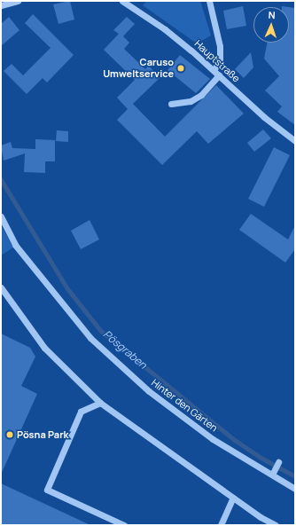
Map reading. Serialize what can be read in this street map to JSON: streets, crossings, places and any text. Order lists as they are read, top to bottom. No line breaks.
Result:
{"streets":{"street":["Hauptstraße","Hinter den Gärten"]},"water":["Pösgraben"],"places":["Caruso Umweltservice","Pösna Park"],"north":"top"}
